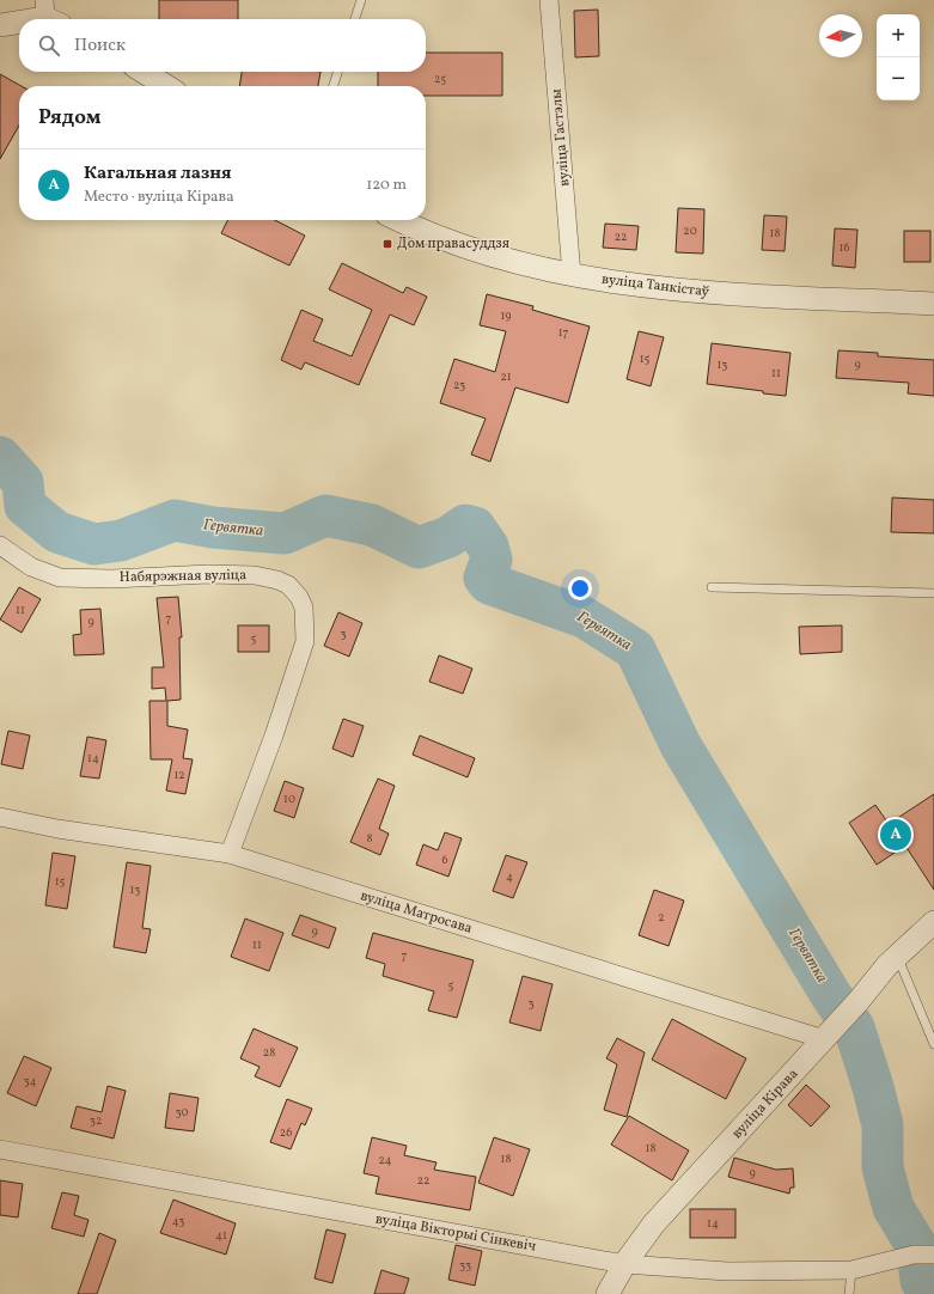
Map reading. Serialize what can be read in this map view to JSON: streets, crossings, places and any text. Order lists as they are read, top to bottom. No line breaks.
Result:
{"streets":{"street":["вуліца Гастэлы","вуліца Танкістаў","Набярэжная вуліца","вуліца Матросава","вуліца Кірава","вуліца Вікторыі Сінкевіч"]},"crossings":[["вуліца Гастэлы","вуліца Танкістаў"],["Набярэжная вуліца","вуліца Матросава"],["вуліца Матросава","вуліца Кірава"],["вуліца Кірава","вуліца Вікторыі Сінкевіч"]],"water":["Гервятка"],"places":{"transit":["Дом правасуддзя"]},"house_numbers":["25","20","18","22","16","19","17","15","13","9","11","21","23","11","7","9","3","5","14","12","10","8","6","4","15","13","2","9","11","7","5","3","28","34","30","32","26","18","18","24","9","22","43","14","41","33"],"north":"left","page":{"map_buttons":["+","−"],"search":"Поиск","heading":"Рядом","list":[{"mark":"A","name":"Кагальная лазня","note":"Место · вуліца Кірава","value":"120 m"}],"pins":"A"}}
